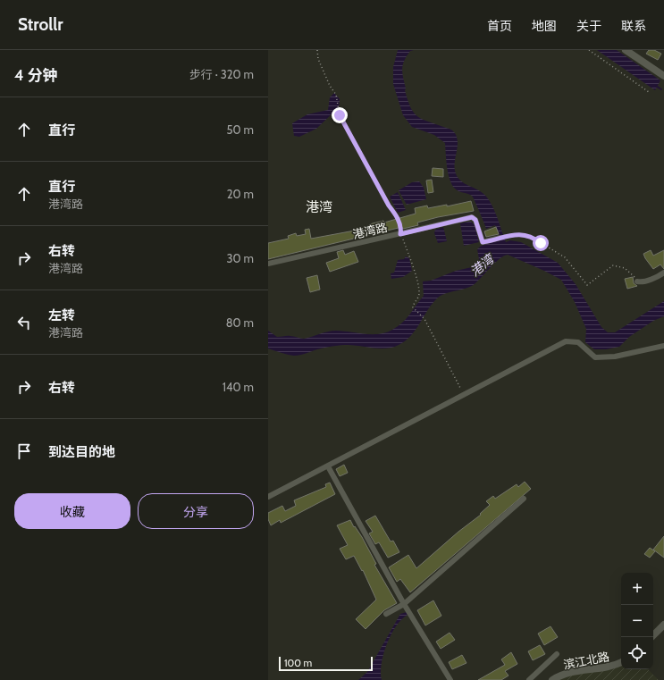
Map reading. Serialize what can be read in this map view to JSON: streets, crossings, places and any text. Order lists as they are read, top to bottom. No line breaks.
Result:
{"streets":{"street":["港湾路","滨江北路"]},"districts":["港湾"],"water":["港湾"],"scale_bar":"100 m","page":{"header":"Strollr","nav":["首页","地图","关于","联系"],"heading":["4 分钟","步行 · 320 m"],"list":[["直行","50 m"],["直行","港湾路","20 m"],["右转","港湾路","30 m"],["左转","港湾路","80 m"],["右转","140 m"],"到达目的地"],"buttons":["收藏","分享"],"map_buttons":["+","−"],"scale":"100 m"}}
